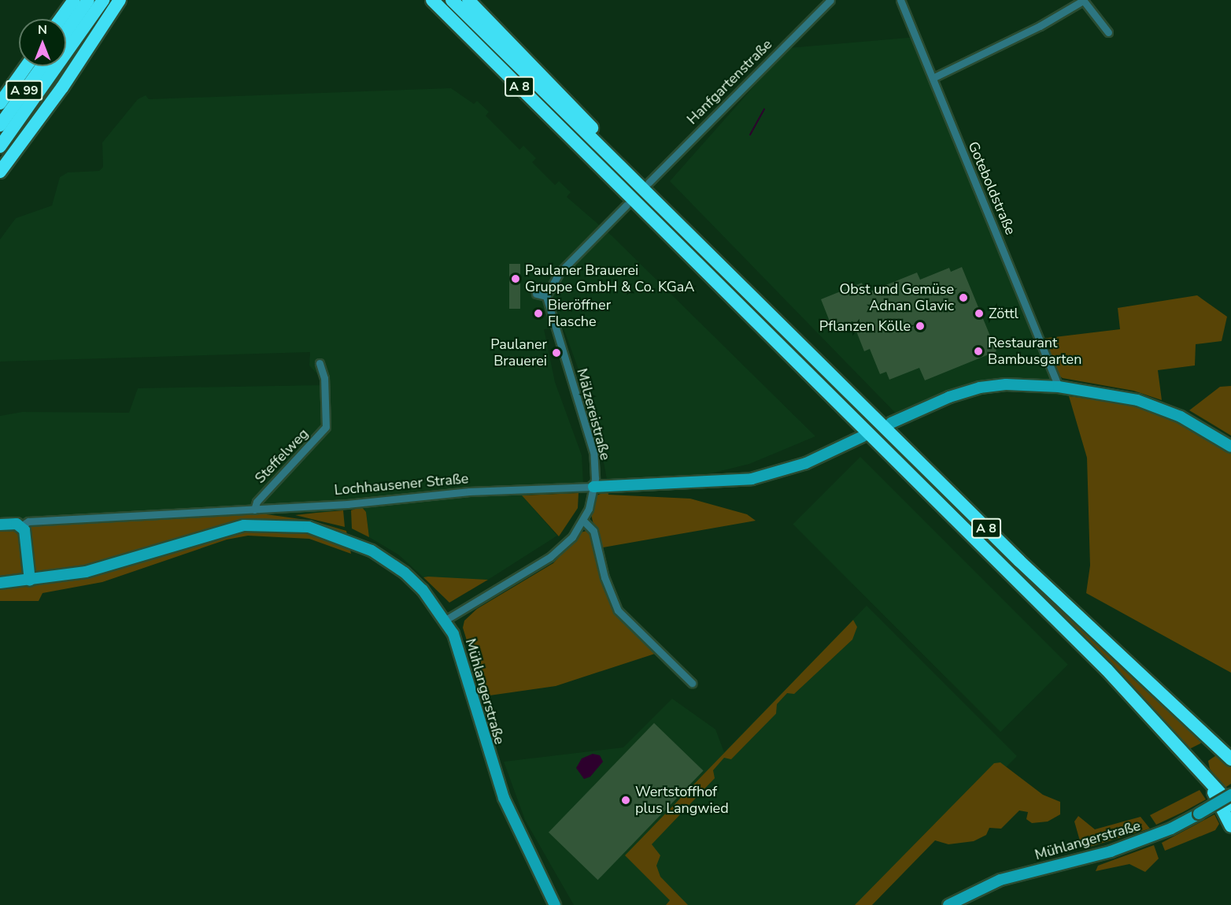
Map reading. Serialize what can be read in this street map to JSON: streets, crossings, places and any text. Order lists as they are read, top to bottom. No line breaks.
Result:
{"streets":{"highway":["A 8","A 99"],"main road":["Lochhausener Straße","Mühlangerstraße"],"street":["Hanfgartenstraße","Goteboldstraße","Mälzereistraße","Steffelweg"]},"crossings":[["Mälzereistraße","Lochhausener Straße"],["Mälzereistraße","Mühlangerstraße"],["Steffelweg","Lochhausener Straße"]],"places":["Paulaner Brauerei Gruppe GmbH & Co. KGaA","Obst und Gemüse Adnan Glavic","Bieröffner Flasche","Zöttl","Pflanzen Kölle","Restaurant Bambusgarten","Paulaner Brauerei","Wertstoffhof plus Langwied"],"north":"top"}
